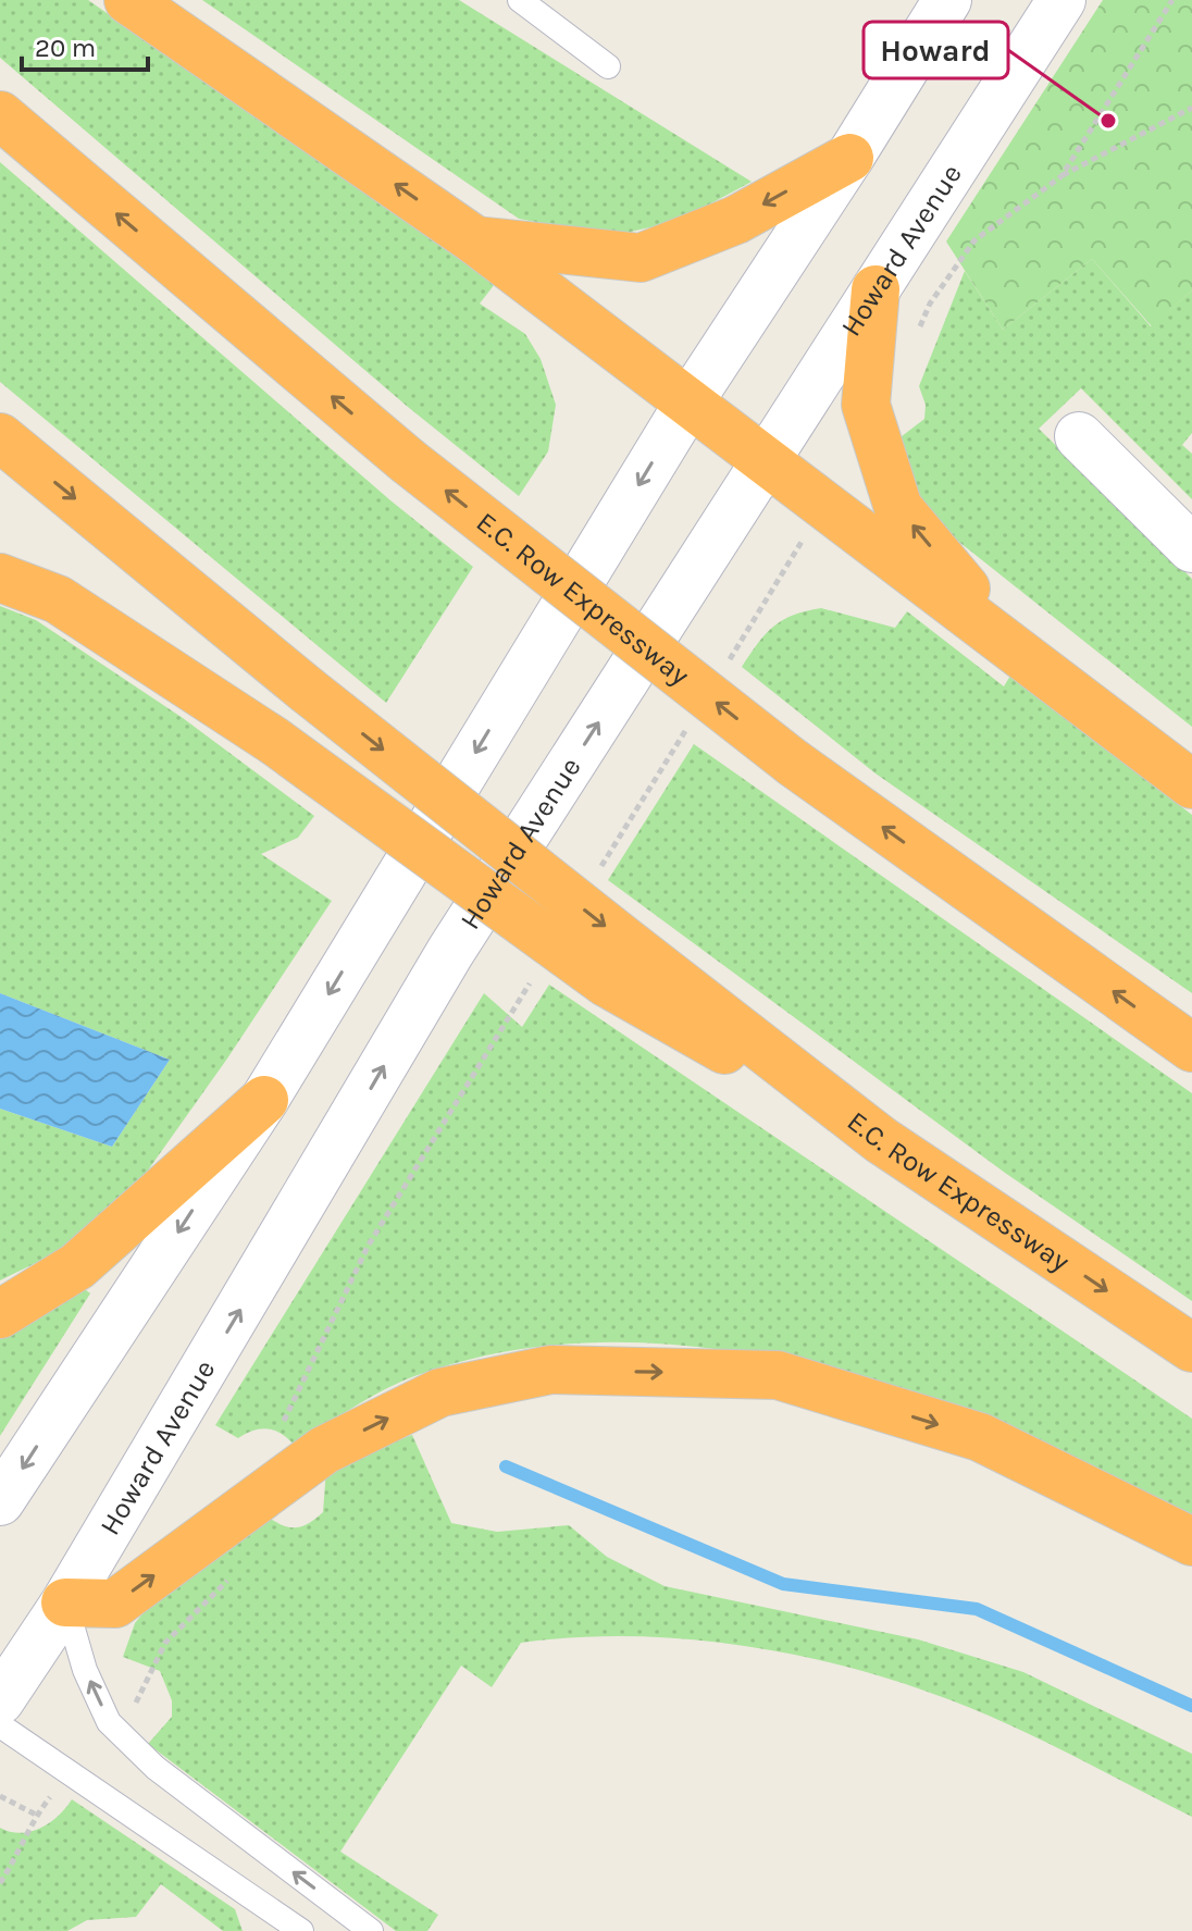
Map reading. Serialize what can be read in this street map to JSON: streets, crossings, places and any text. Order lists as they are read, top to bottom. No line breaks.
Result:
{"streets":{"highway":["E.C. Row Expressway"],"main road":["Howard Avenue"]},"places":["Howard"],"scale_bar":"20 m"}
